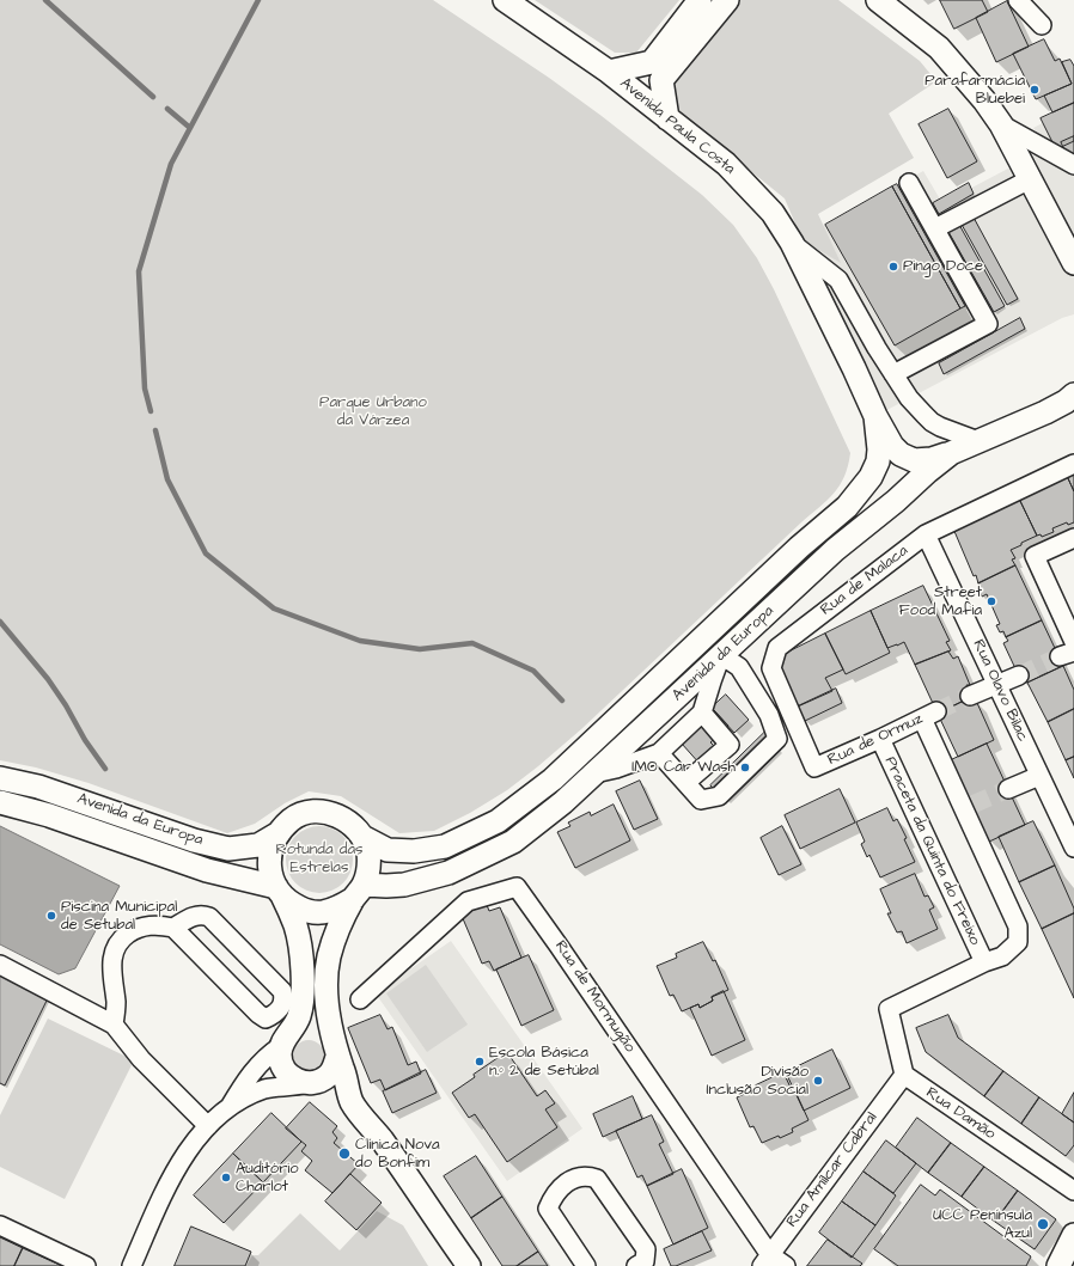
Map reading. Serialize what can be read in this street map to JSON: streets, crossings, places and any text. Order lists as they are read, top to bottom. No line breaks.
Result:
{"streets":{"main road":["Avenida Paula Costa","Avenida da Europa"],"street":["Rua de Malaca","Rua Olavo Bilac","Rua de Ormuz","Praceta da Quinta do Freixo","Rua de Mormugão","Rua Damão","Rua Amílcar Cabral"]},"crossings":[["Avenida Paula Costa","Avenida da Europa"],["Rua de Malaca","Rua Olavo Bilac"],["Rua de Malaca","Rua de Ormuz"],["Rua de Ormuz","Praceta da Quinta do Freixo"],["Praceta da Quinta do Freixo","Rua Damão"],["Praceta da Quinta do Freixo","Rua Amílcar Cabral"],["Rua de Mormugão","Rua Amílcar Cabral"],["Rua Damão","Rua Amílcar Cabral"]],"parks":["Parque Urbano da Várzea","Rotunda das Estrelas"],"places":["Parafarmácia Bluebei","Pingo Doce","Street Food Mafia","IMO Car Wash","Piscina Municipal de Setubal","Escola Básica n.º 2 de Setúbal","Divisão Inclusão Social","Clínica Nova do Bonfim","Auditório Charlot","UCC Península Azul"]}
